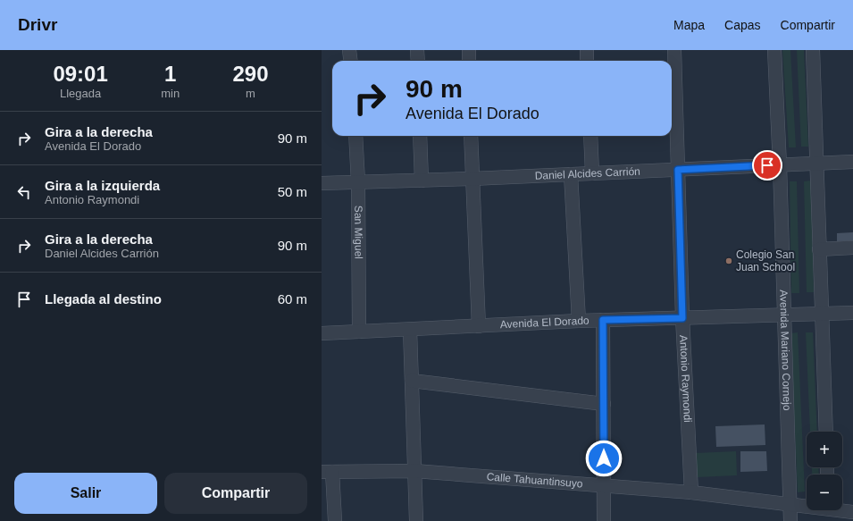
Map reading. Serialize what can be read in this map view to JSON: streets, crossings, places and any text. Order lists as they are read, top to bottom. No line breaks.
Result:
{"streets":{"street":["Daniel Alcides Carrión","San Miguel","Avenida El Dorado","Avenida Mariano Cornejo","Antonio Raymondi","Calle Tahuantinsuyo"]},"crossings":[["Daniel Alcides Carrión","San Miguel"],["Daniel Alcides Carrión","Avenida Mariano Cornejo"],["Daniel Alcides Carrión","Antonio Raymondi"],["San Miguel","Avenida El Dorado"],["Avenida El Dorado","Avenida Mariano Cornejo"],["Avenida El Dorado","Antonio Raymondi"],["Avenida Mariano Cornejo","Calle Tahuantinsuyo"],["Antonio Raymondi","Calle Tahuantinsuyo"]],"places":["Colegio San Juan School"],"page":{"header":"Drivr","nav":["Mapa","Capas","Compartir"],"eta":["09:01","Llegada","1","min","290","m"],"turn":["90 m","Avenida El Dorado"],"list":[{"name":"Gira a la derecha","note":"Avenida El Dorado","value":"90 m"},{"name":"Gira a la izquierda","note":"Antonio Raymondi","value":"50 m"},{"name":"Gira a la derecha","note":"Daniel Alcides Carrión","value":"90 m"},{"name":"Llegada al destino","value":"60 m"}],"map_buttons":["+","−"],"buttons":["Salir","Compartir"]}}
